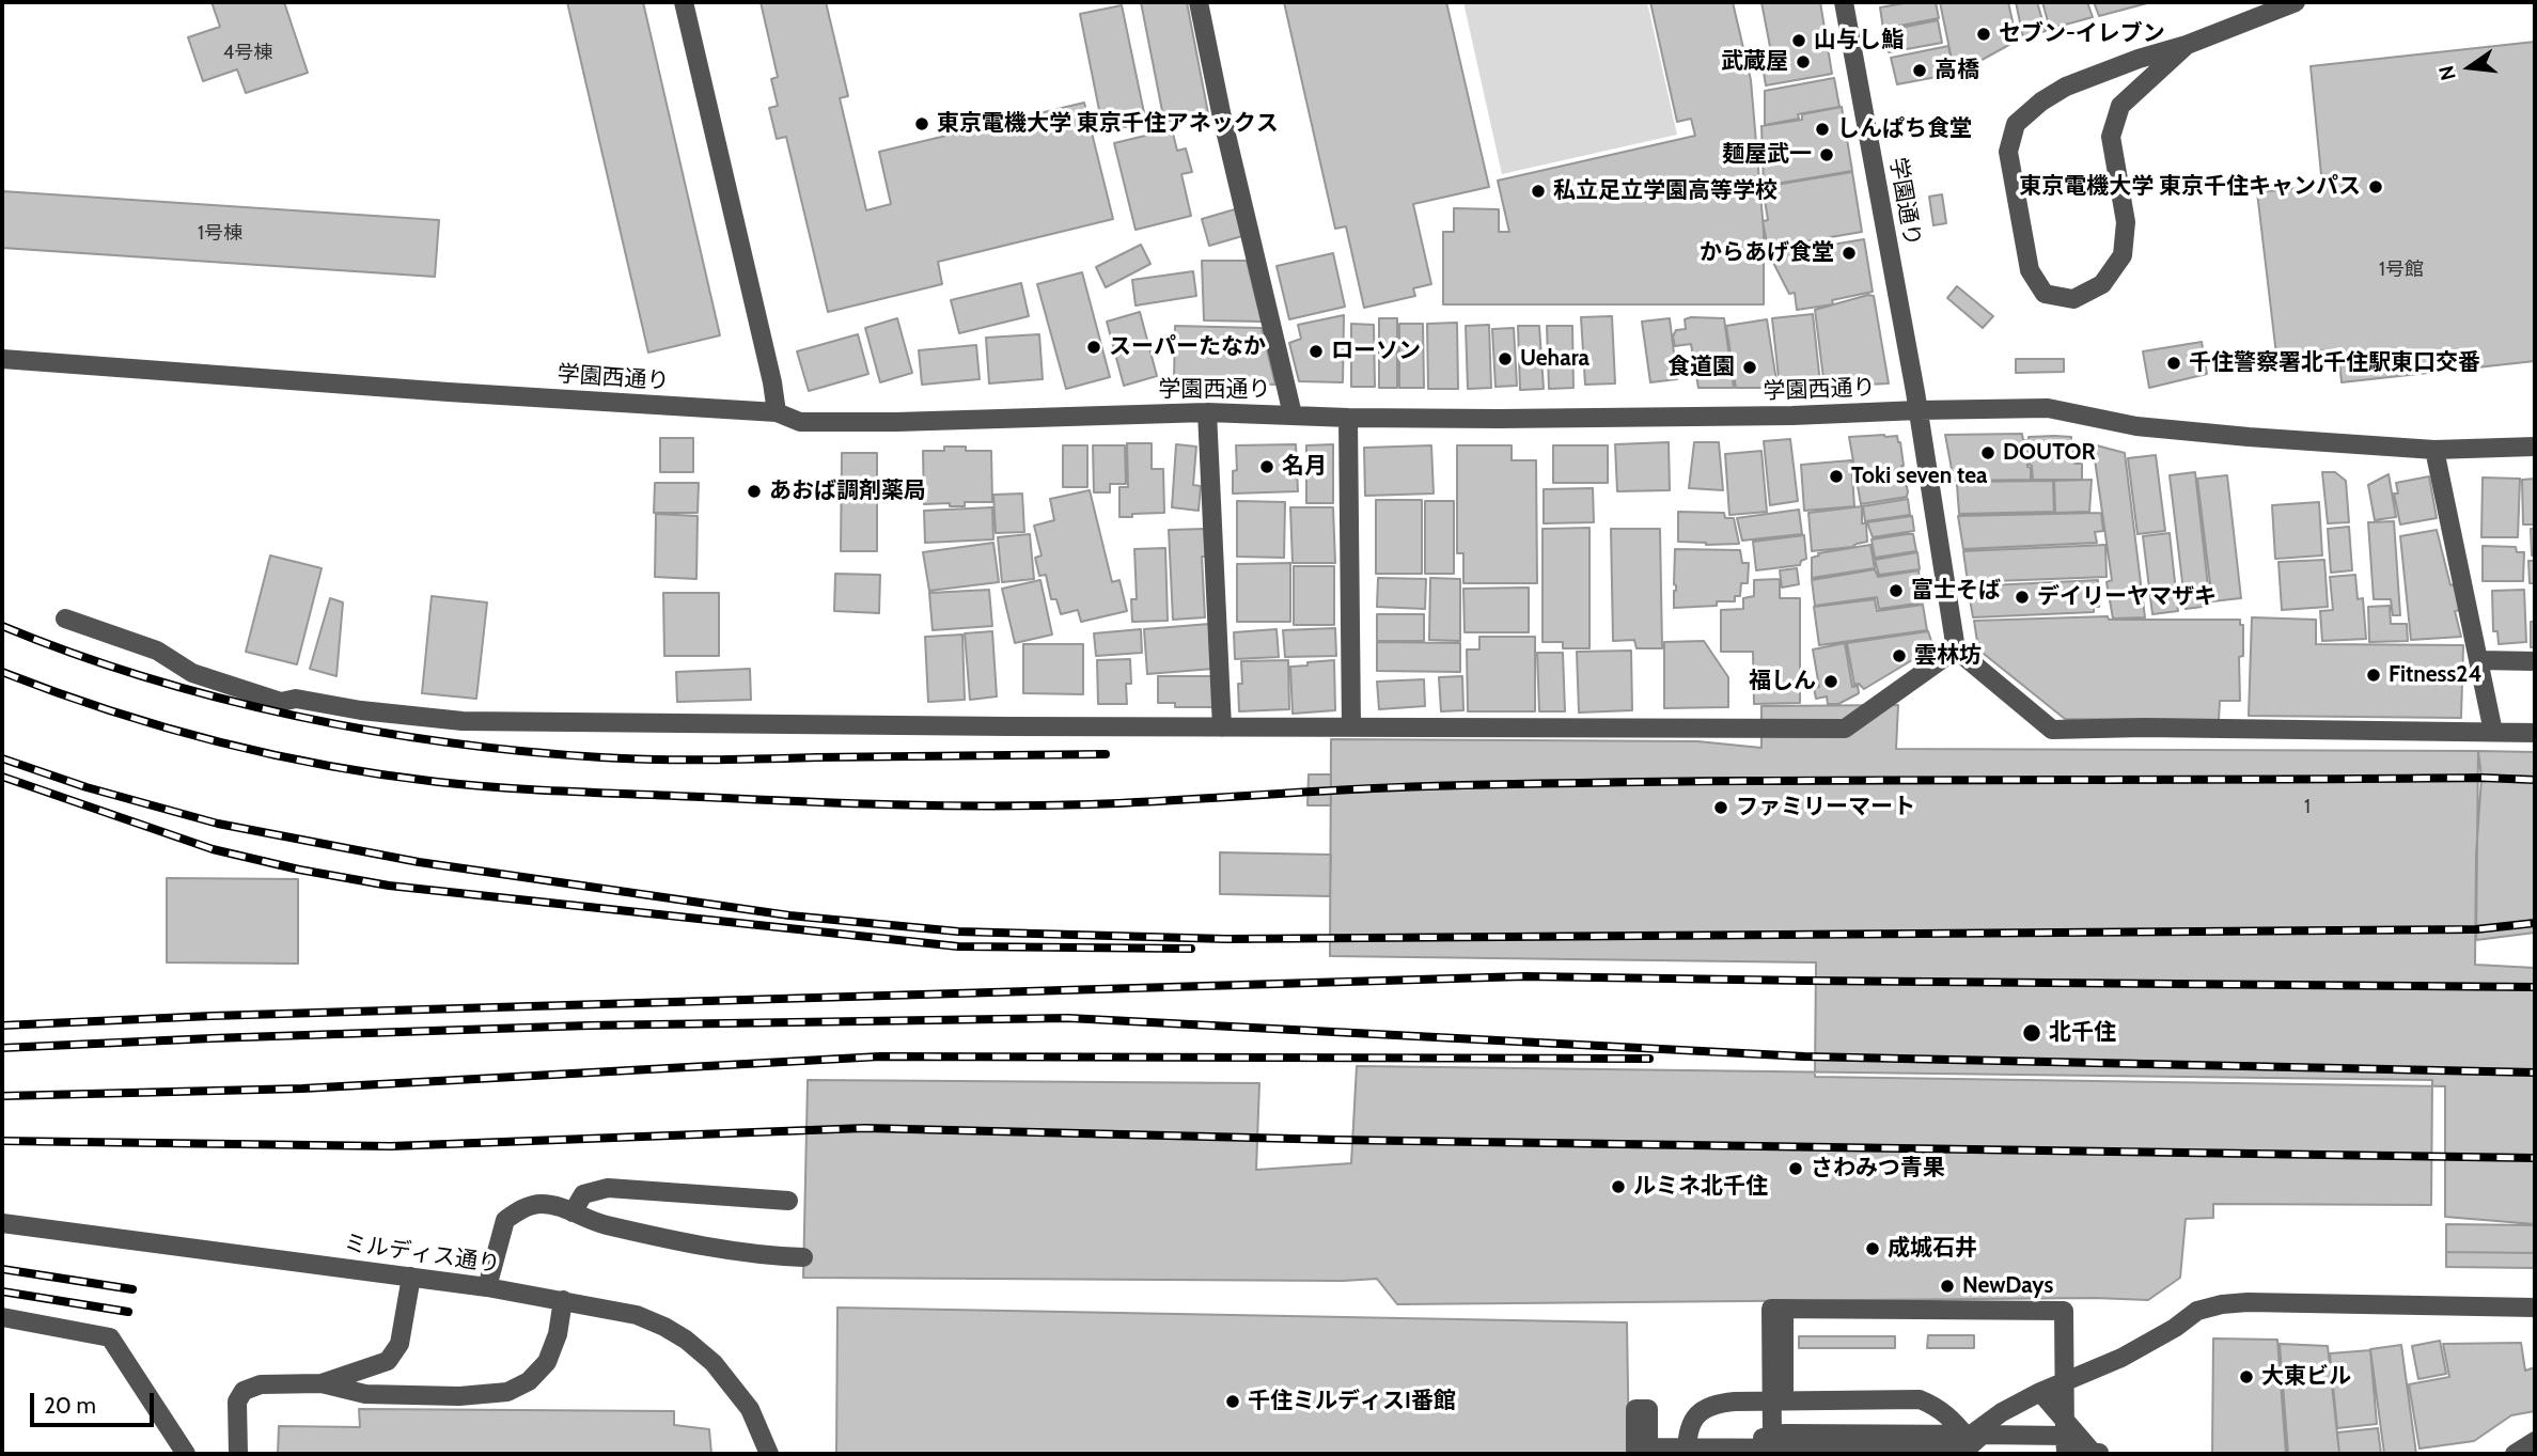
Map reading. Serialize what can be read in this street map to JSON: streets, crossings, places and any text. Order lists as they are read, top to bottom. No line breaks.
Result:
{"streets":{"street":["学園通り","学園西通り","ミルディス通り"]},"crossings":[["学園通り","学園西通り"]],"places":["セブン-イレブン","山与し鮨","武蔵屋","高橋","東京電機大学 東京千住アネックス","しんぱち食堂","麺屋武一","東京電機大学 東京千住キャンパス","私立足立学園高等学校","からあげ食堂","スーパーたなか","ローソン","Uehara","千住警察署北千住駅東口交番","食道園","DOUTOR","名月","Toki seven tea","あおば調剤薬局","富士そば","デイリーヤマザキ","雲林坊","Fitness24","福しん","ファミリーマート","北千住","さわみつ青果","ルミネ北千住","成城石井","NewDays","大東ビル","千住ミルディスI番館"],"house_numbers":["4号棟","1号棟","1号館","1"],"scale_bar":"20 m","north":"left"}
